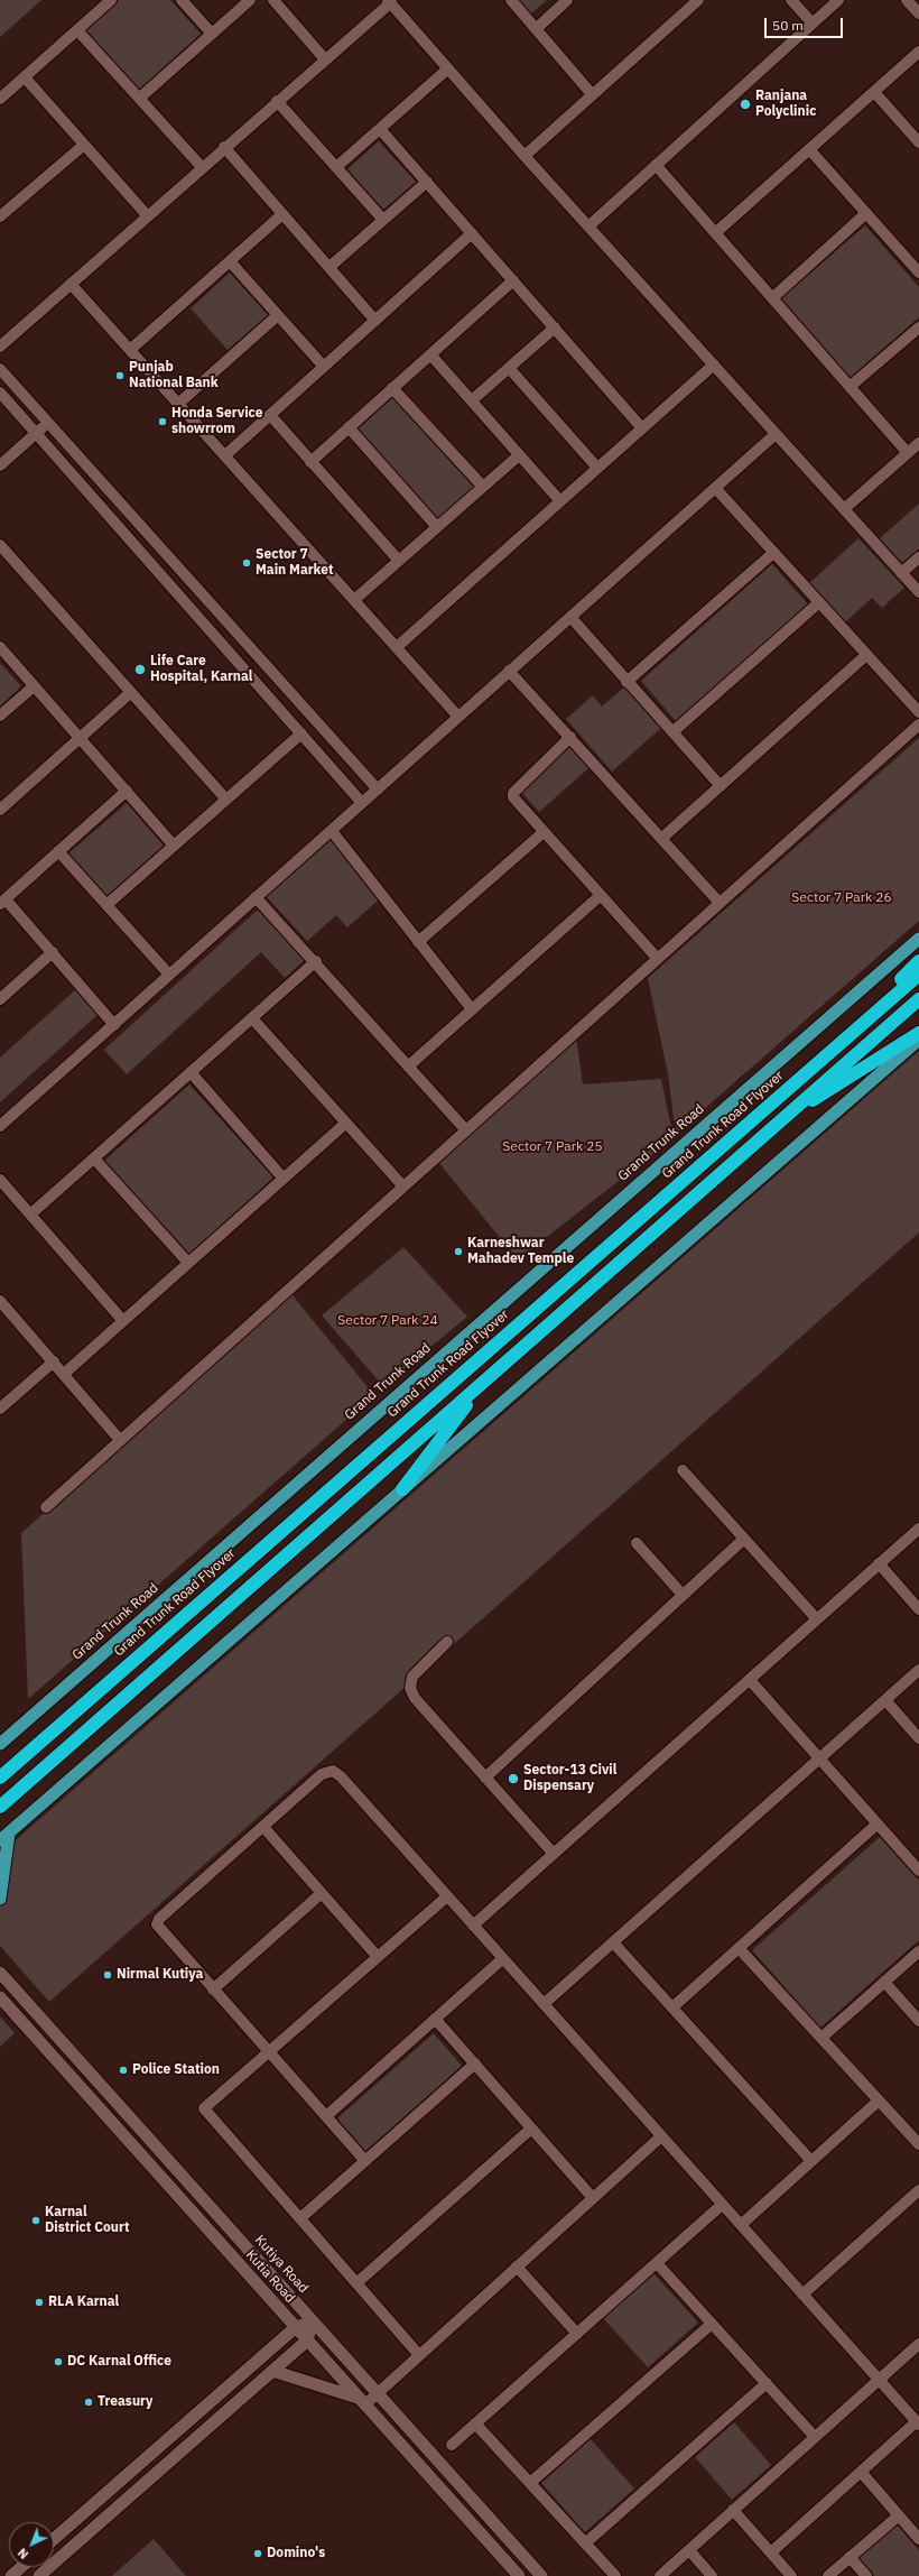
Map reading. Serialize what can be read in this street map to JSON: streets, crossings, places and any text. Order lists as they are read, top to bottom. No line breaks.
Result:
{"streets":{"highway":["Grand Trunk Road Flyover"],"main road":["Grand Trunk Road"],"street":["Kutiya Road","Kutia Road"]},"parks":["Sector 7 Park 26","Sector 7 Park 25","Sector 7 Park 24"],"places":["Ranjana Polyclinic","Punjab National Bank","Honda Service showrrom","Sector 7 Main Market","Life Care Hospital, Karnal","Karneshwar Mahadev Temple","Sector-13 Civil Dispensary","Nirmal Kutiya","Police Station","Karnal District Court","RLA Karnal","DC Karnal Office","Treasury","Domino's"],"scale_bar":"50 m","north":"bottom left"}
